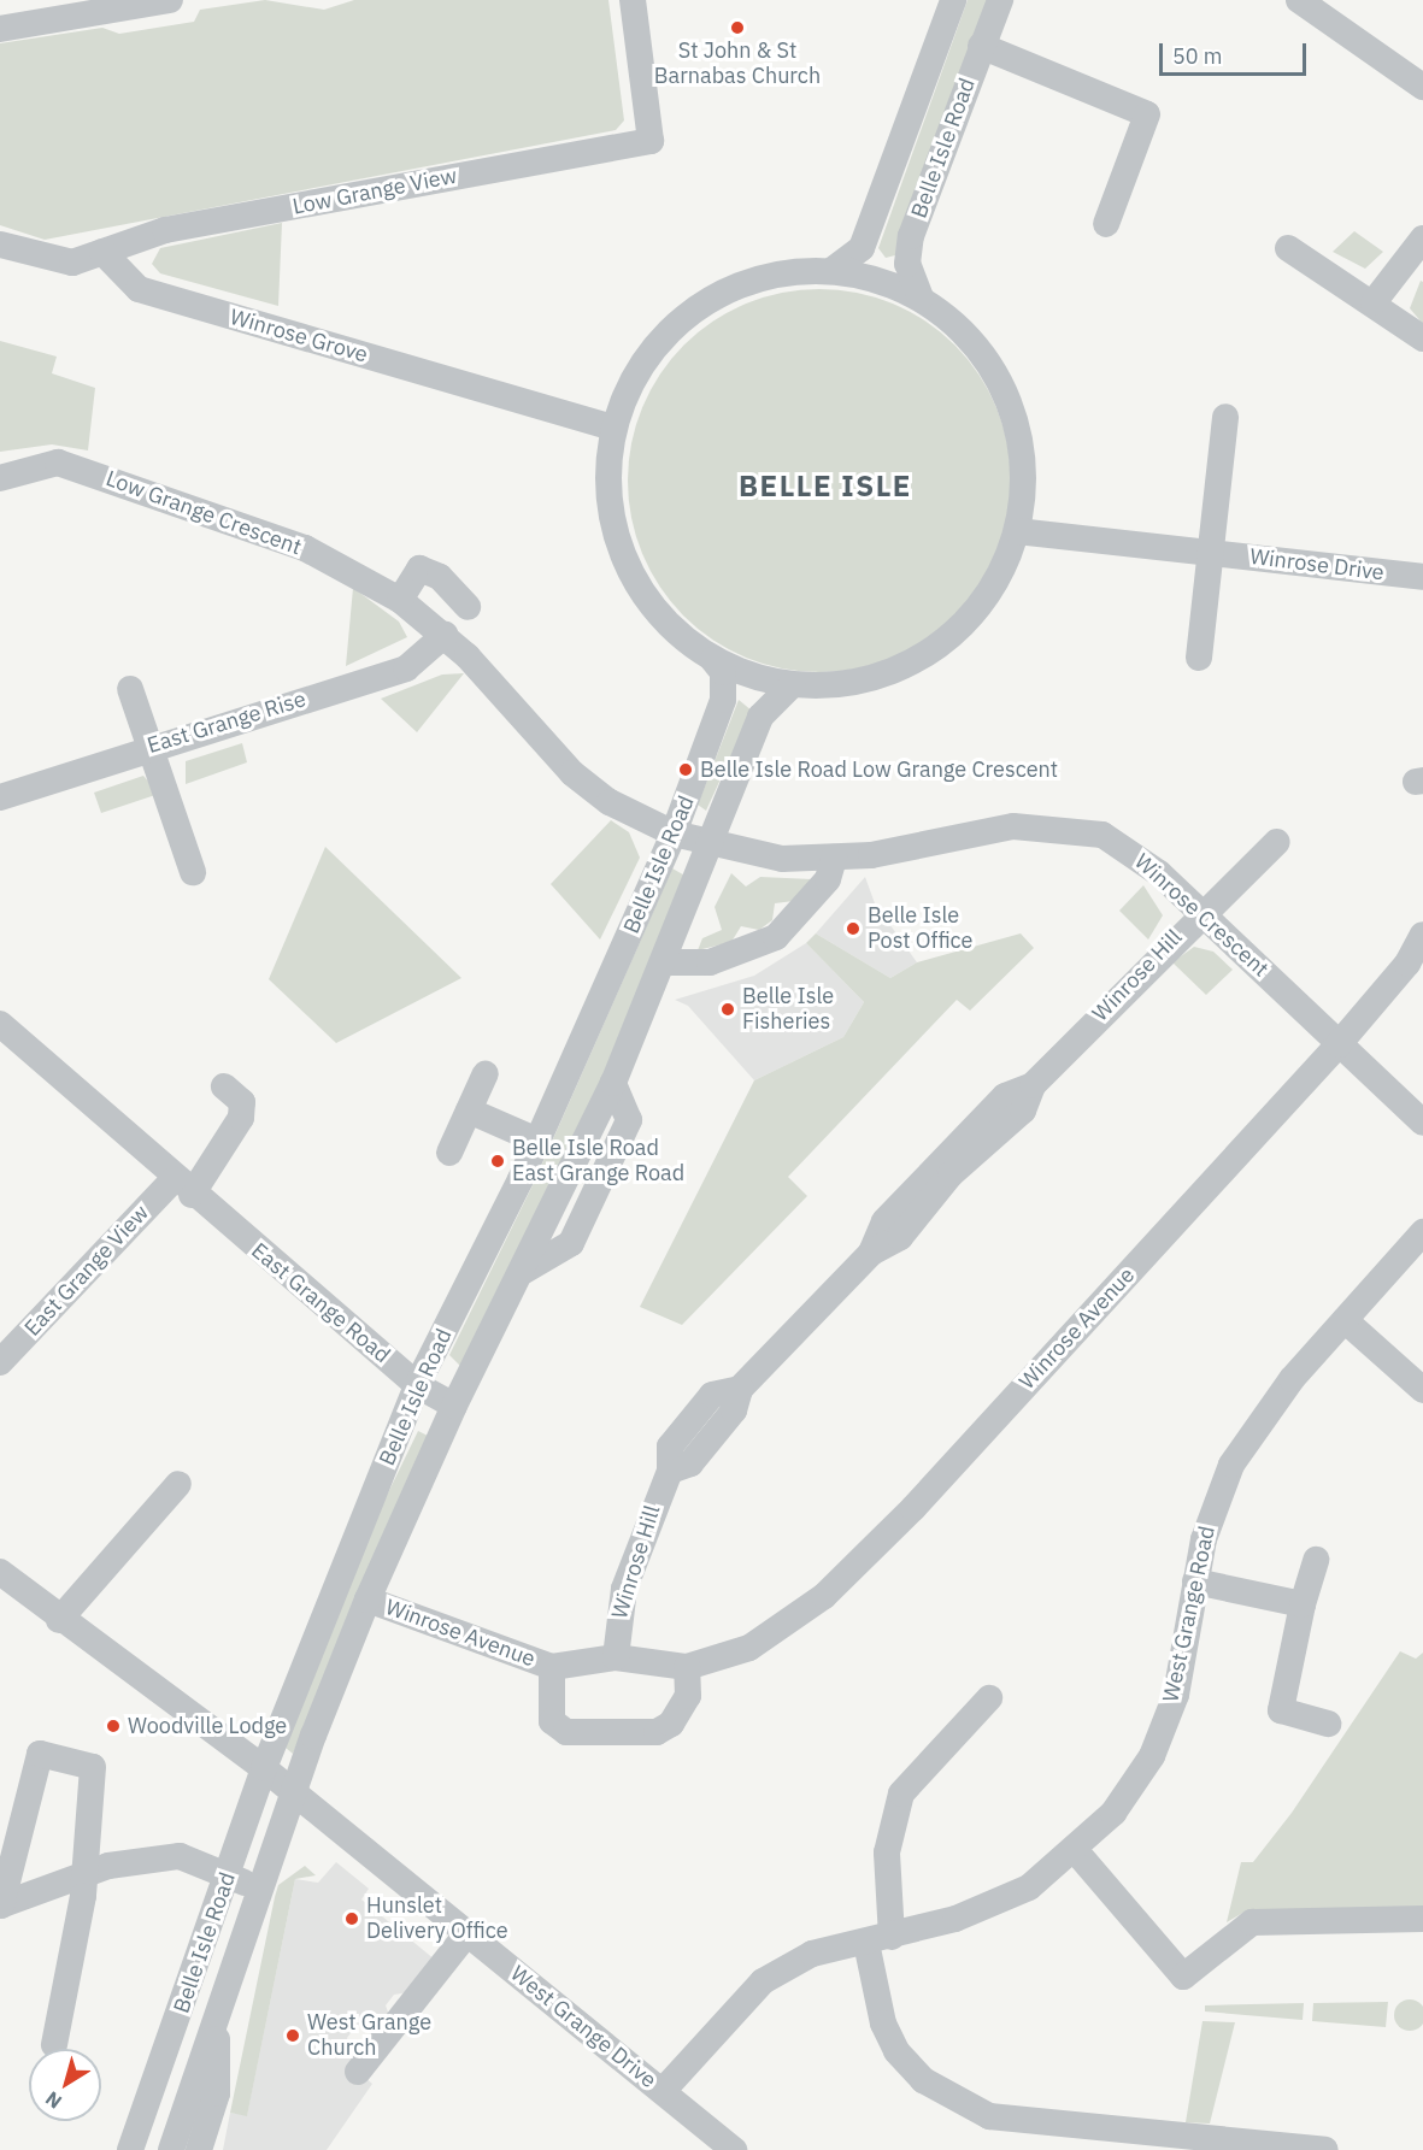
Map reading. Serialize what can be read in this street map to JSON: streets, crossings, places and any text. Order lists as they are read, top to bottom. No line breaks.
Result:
{"streets":{"street":["Belle Isle Road","Low Grange View","Winrose Grove","Low Grange Crescent","Winrose Drive","East Grange Rise","Winrose Crescent","Winrose Hill","East Grange View","East Grange Road","Winrose Avenue","West Grange Road","West Grange Drive"]},"crossings":[["Belle Isle Road","Low Grange Crescent"],["Belle Isle Road","Winrose Crescent"],["Belle Isle Road","East Grange Road"],["Belle Isle Road","Winrose Avenue"],["Belle Isle Road","West Grange Drive"],["Low Grange View","Winrose Grove"],["Low Grange Crescent","East Grange Rise"],["Low Grange Crescent","Winrose Crescent"],["Winrose Crescent","Winrose Hill"],["Winrose Crescent","Winrose Avenue"],["Winrose Hill","Winrose Avenue"],["East Grange View","East Grange Road"],["West Grange Road","West Grange Drive"]],"districts":["BELLE ISLE"],"places":["St John & St Barnabas Church","Belle Isle Road Low Grange Crescent","Belle Isle Post Office","Belle Isle Fisheries","Belle Isle Road East Grange Road","Woodville Lodge","Hunslet Delivery Office","West Grange Church"],"scale_bar":"50 m","north":"bottom left"}
